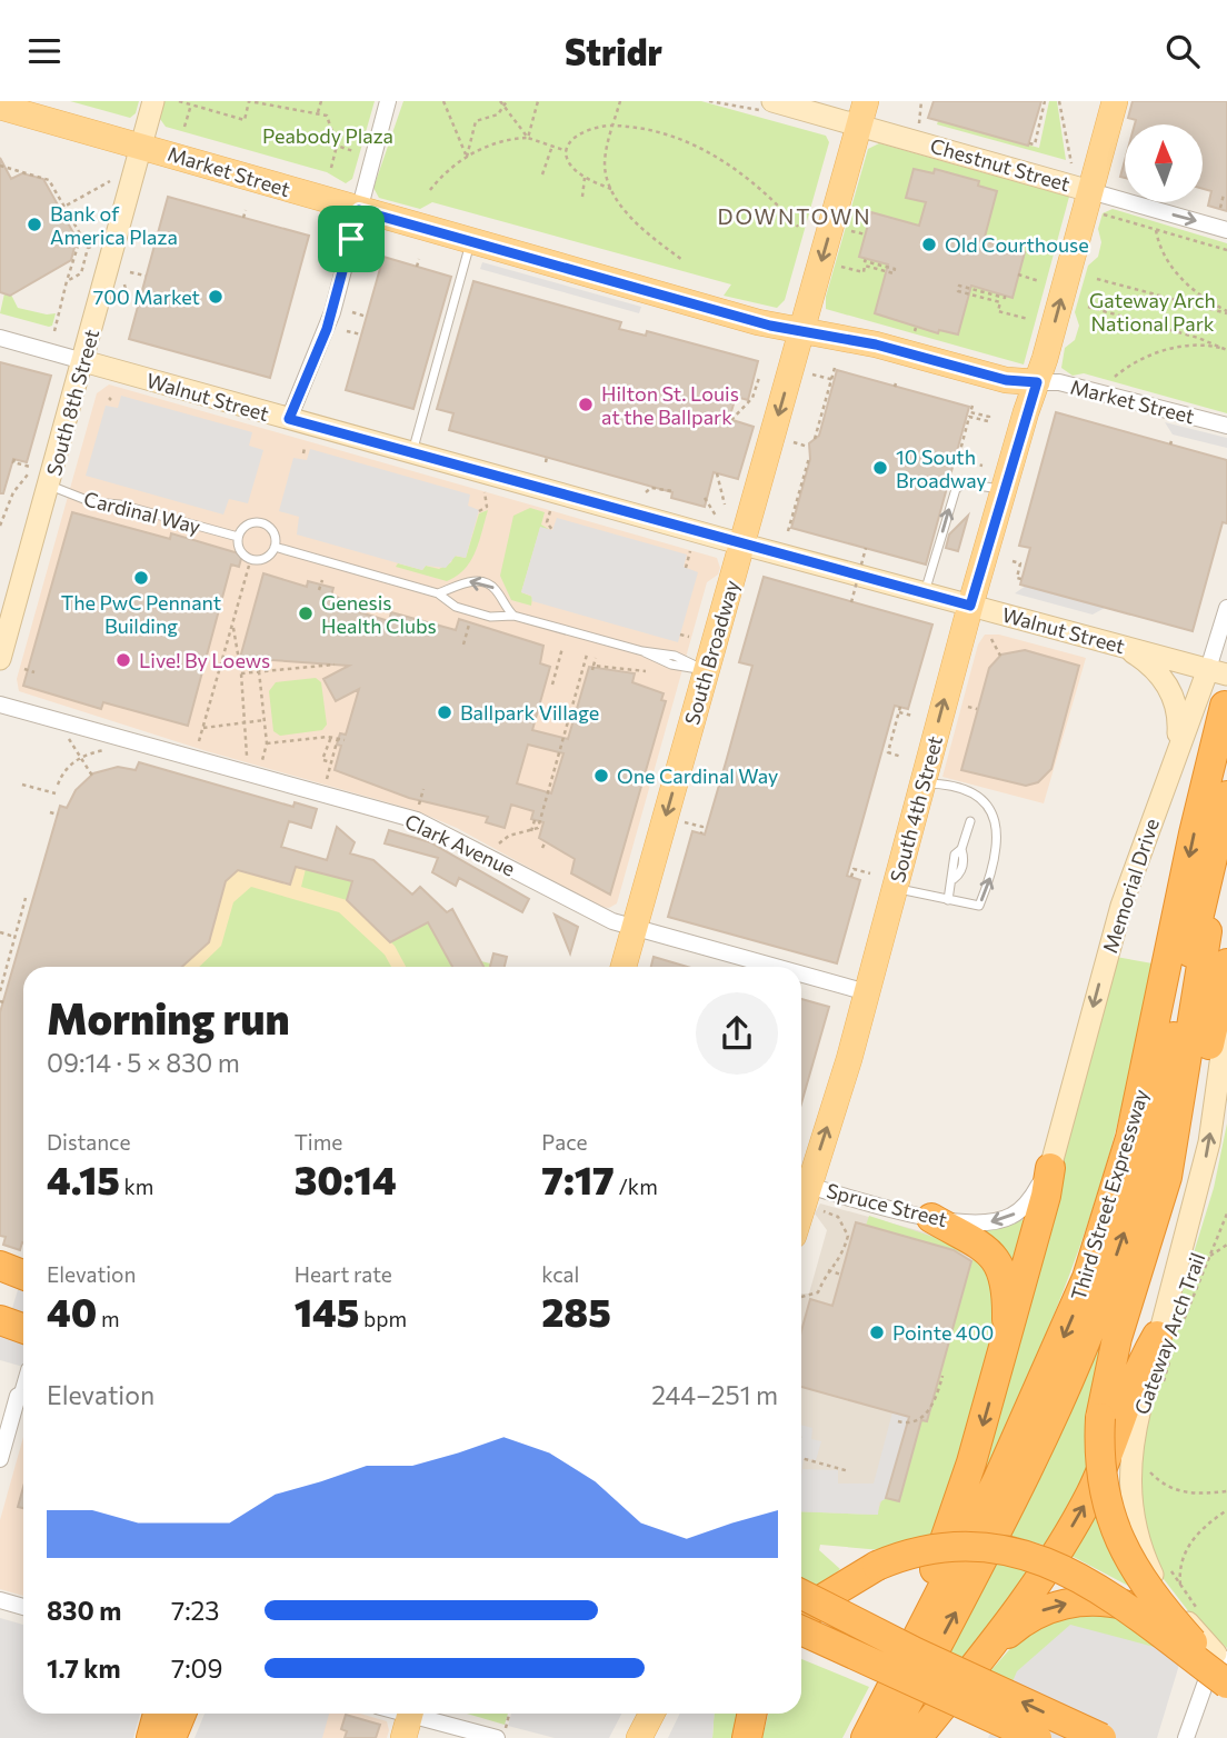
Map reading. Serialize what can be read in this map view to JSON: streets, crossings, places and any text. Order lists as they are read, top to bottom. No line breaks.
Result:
{"streets":{"highway":["Third Street Expressway"],"main road":["Market Street","South Broadway","South 4th Street"],"street":["Chestnut Street","Walnut Street","South 8th Street","Clark Avenue","Memorial Drive","Spruce Street"],"lane":["Cardinal Way"],"path":["Gateway Arch Trail"]},"crossings":[["Chestnut Street","South Broadway"],["Chestnut Street","South 4th Street"],["Market Street","South 8th Street"],["Market Street","South Broadway"],["Market Street","South 4th Street"],["Walnut Street","South 8th Street"],["Walnut Street","South Broadway"],["Walnut Street","South 4th Street"],["Walnut Street","Memorial Drive"],["South 8th Street","Cardinal Way"],["Cardinal Way","South Broadway"],["South Broadway","Clark Avenue"],["South 4th Street","Clark Avenue"],["South 4th Street","Spruce Street"],["Memorial Drive","Spruce Street"]],"one_way":["South Broadway","South 4th Street","Spruce Street"],"districts":["DOWNTOWN"],"parks":["Peabody Plaza","Gateway Arch National Park"],"places":["Bank of America Plaza","Old Courthouse","700 Market","Hilton St. Louis at the Ballpark","10 South Broadway","The PwC Pennant Building","Genesis Health Clubs","Live! By Loews","Ballpark Village","One Cardinal Way","Pointe 400"],"north":"top","page":{"header":"Stridr","heading":["Morning run","09:14 · 5 × 830 m"],"stats":[["Distance","4.15 km"],["Time","30:14"],["Pace","7:17 /km"],["Elevation","40 m"],["Heart rate","145 bpm"],["kcal","285"]],"chart":["Elevation","244–251 m"],"list":[{"name":"830 m","note":"7:23"},{"name":"1.7 km","note":"7:09"}]}}
